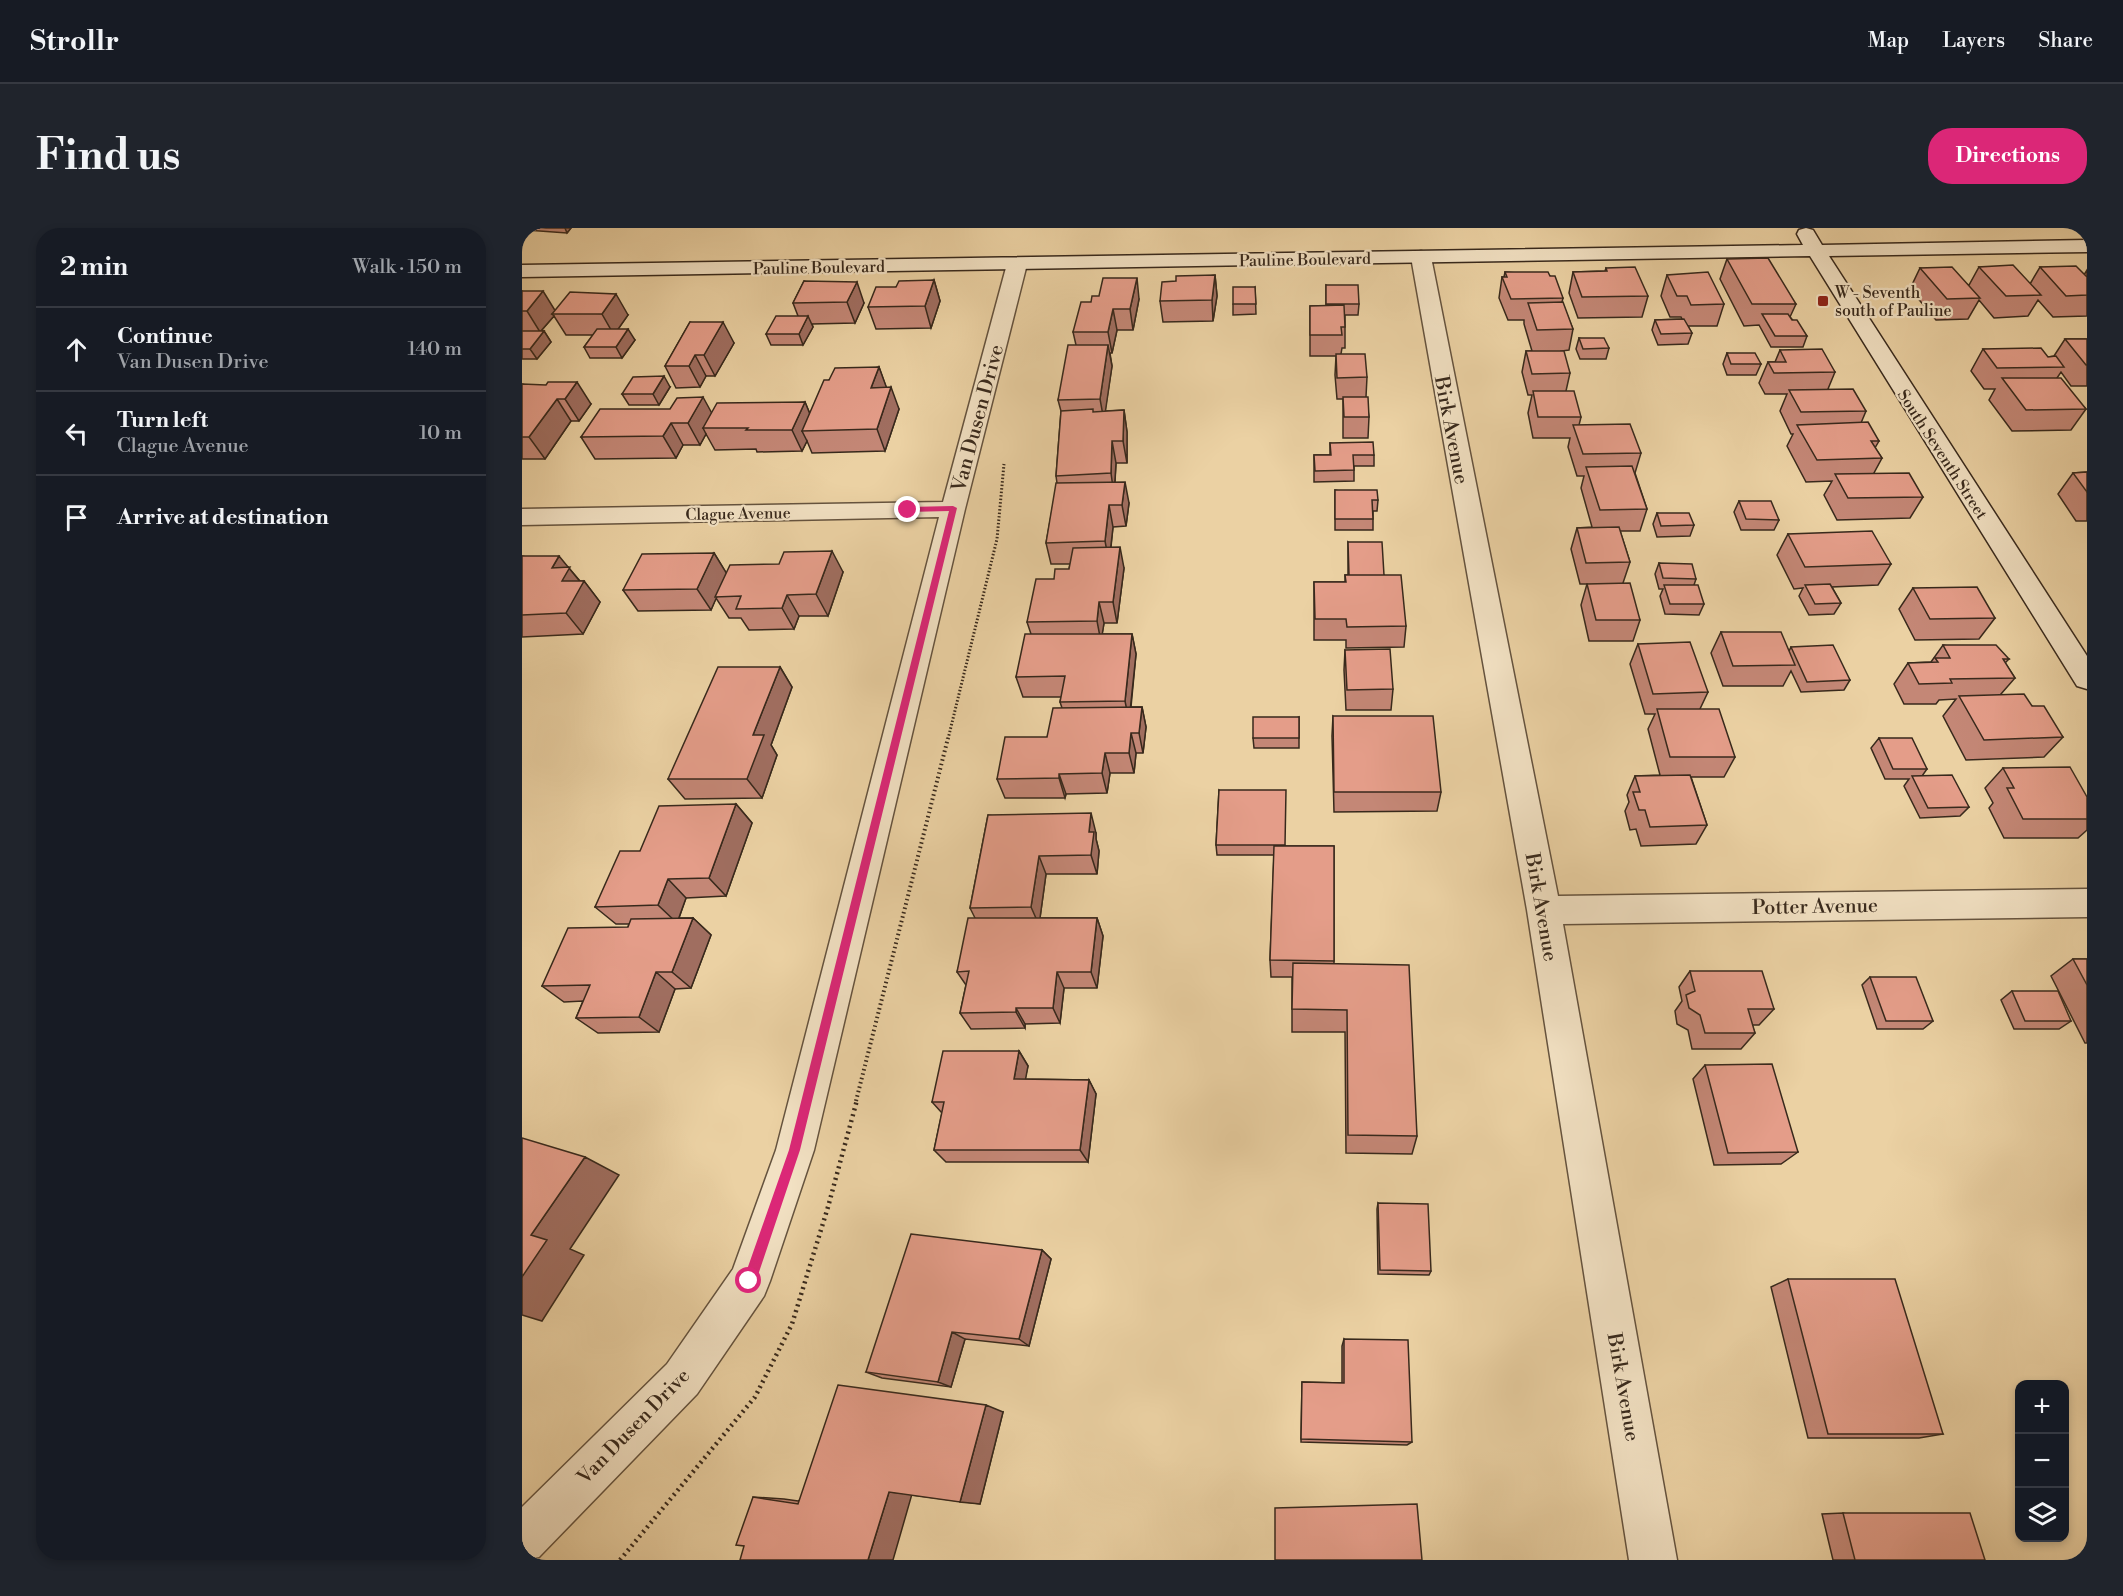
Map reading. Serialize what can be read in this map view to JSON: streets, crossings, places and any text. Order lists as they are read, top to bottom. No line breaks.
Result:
{"streets":{"street":["Pauline Boulevard","Van Dusen Drive","Birk Avenue","South Seventh Street","Clague Avenue","Potter Avenue"]},"crossings":[["Pauline Boulevard","Van Dusen Drive"],["Pauline Boulevard","Birk Avenue"],["Pauline Boulevard","South Seventh Street"],["Van Dusen Drive","Clague Avenue"],["Birk Avenue","Potter Avenue"]],"places":{"transit":["W - Seventh south of Pauline"]},"page":{"header":"Strollr","nav":["Map","Layers","Share"],"buttons":"Directions","title":"Find us","heading":["2 min","Walk · 150 m"],"list":[["Continue","Van Dusen Drive","140 m"],["Turn left","Clague Avenue","10 m"],"Arrive at destination"],"map_buttons":["+","−"]}}
